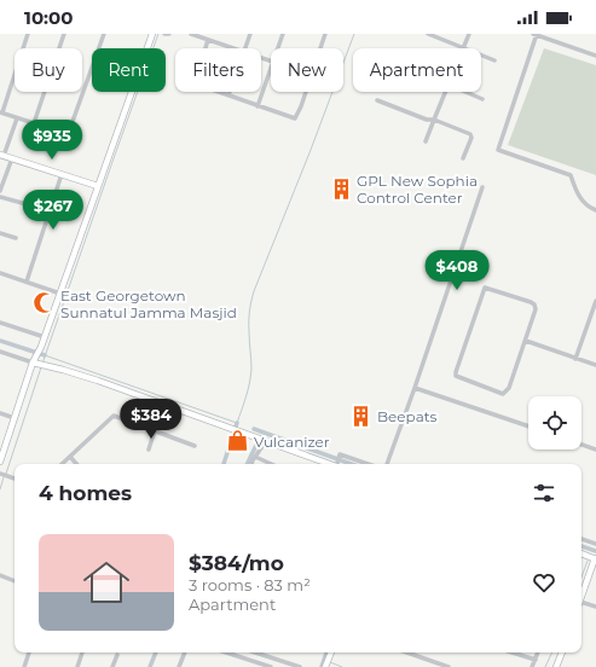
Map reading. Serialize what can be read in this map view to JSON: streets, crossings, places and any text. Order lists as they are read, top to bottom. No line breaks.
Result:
{"places":{"building":["GPL New Sophia Control Center","Beepats"],"mosque":["East Georgetown Sunnatul Jamma Masjid"],"shop":["Vulcanizer"]},"page":{"status":"10:00","chip":["Buy","Rent","Filters","New","Apartment"],"price":["$935","$267","$408","$384"],"heading":"4 homes","list":[{"name":"$384/mo","note":"3 rooms · 83 m² · Apartment"}]}}
